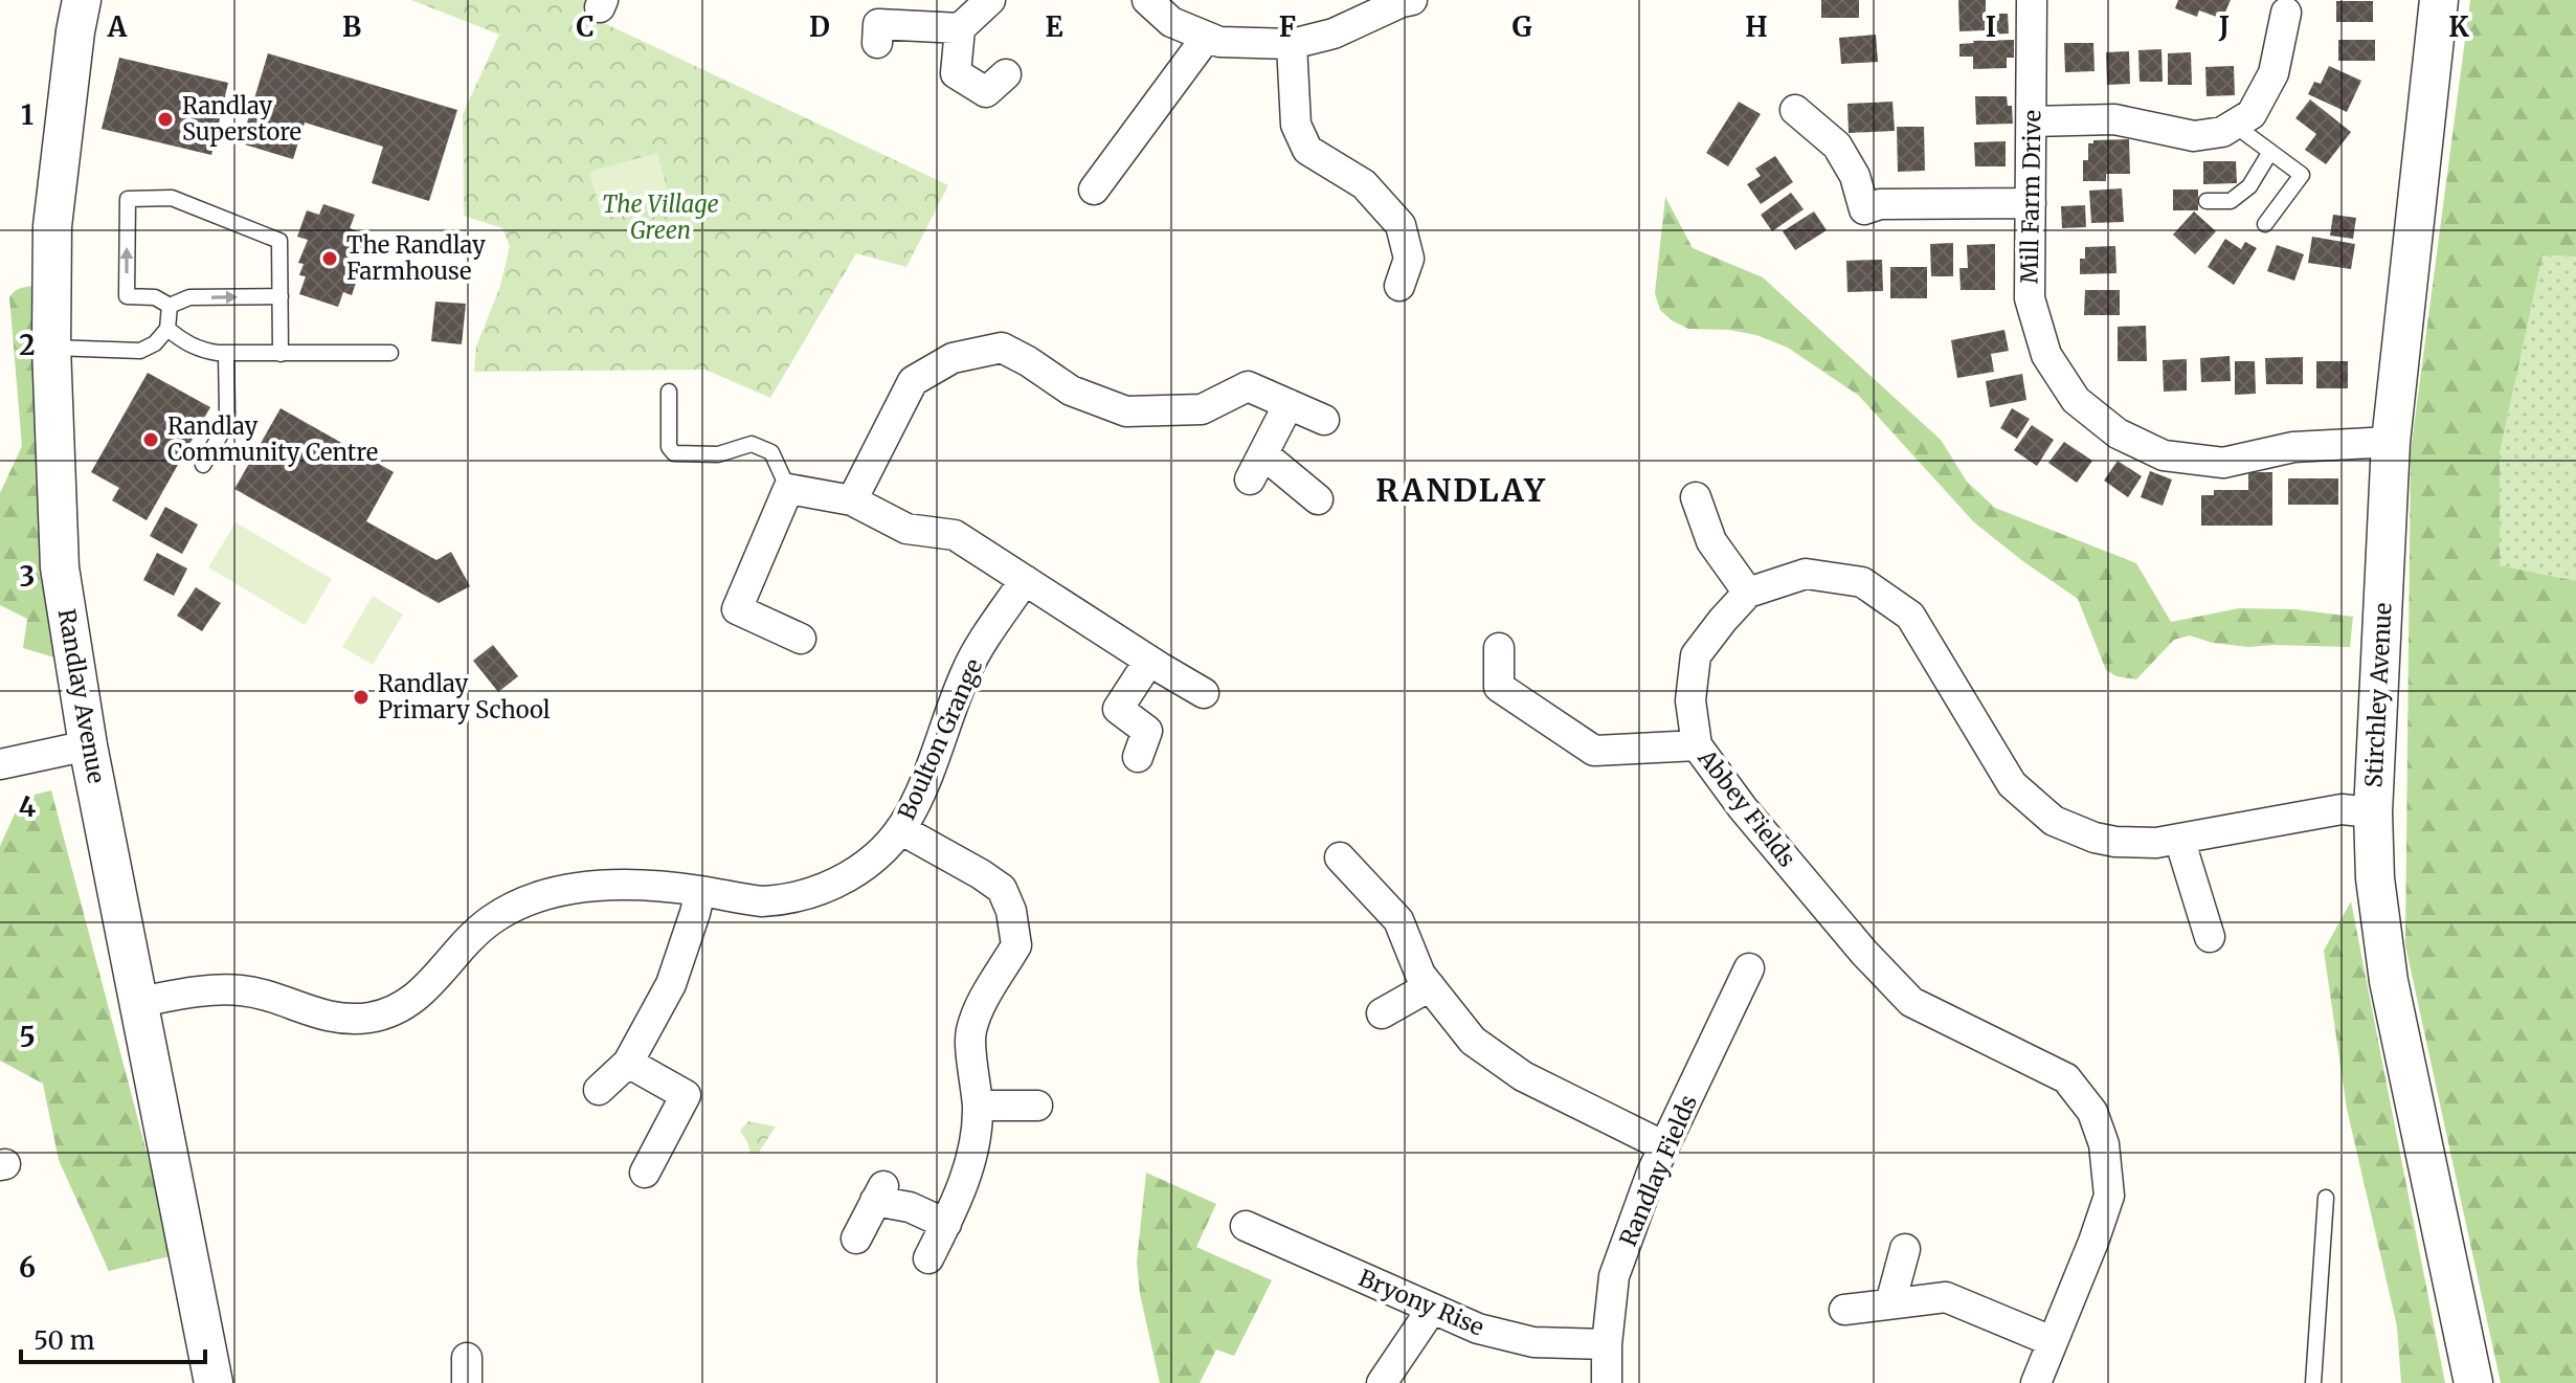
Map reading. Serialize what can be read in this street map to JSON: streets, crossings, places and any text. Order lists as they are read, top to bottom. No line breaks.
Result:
{"streets":{"street":["Mill Farm Drive","Stirchley Avenue","Randlay Avenue","Boulton Grange","Abbey Fields","Randlay Fields","Bryony Rise"]},"crossings":[["Mill Farm Drive","Stirchley Avenue"],["Stirchley Avenue","Abbey Fields"],["Randlay Avenue","Boulton Grange"],["Randlay Fields","Bryony Rise"]],"districts":["RANDLAY"],"parks":["The Village Green"],"places":["Randlay Superstore","The Randlay Farmhouse","Randlay Community Centre","Randlay Primary School"],"scale_bar":"50 m","grid":{"columns":["A","B","C","D","E","F","G","H","I","J","K"],"rows":["1","2","3","4","5","6"]}}
